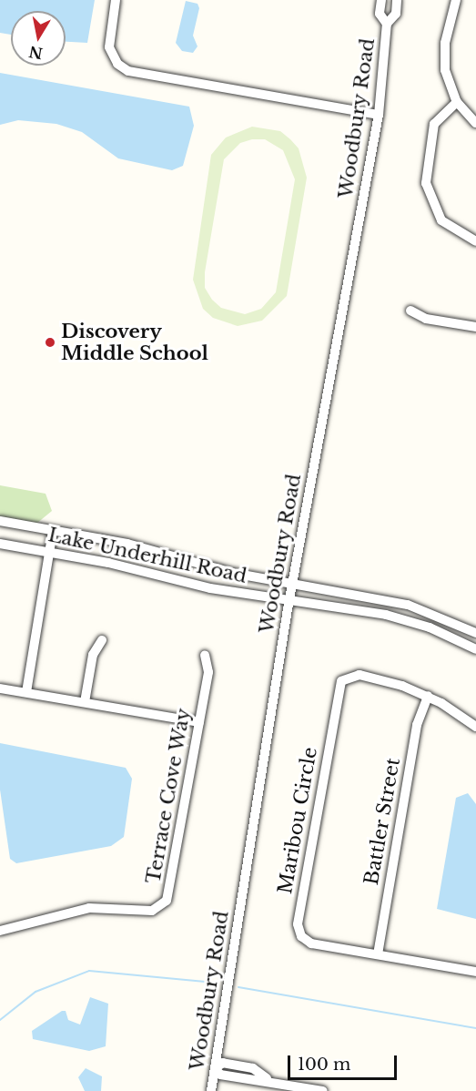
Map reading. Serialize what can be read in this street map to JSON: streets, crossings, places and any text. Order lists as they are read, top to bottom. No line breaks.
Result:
{"streets":{"street":["Woodbury Road","Lake Underhill Road","Terrace Cove Way","Maribou Circle","Battler Street"]},"crossings":[["Woodbury Road","Lake Underhill Road"],["Maribou Circle","Battler Street"]],"places":["Discovery Middle School"],"scale_bar":"100 m","north":"bottom"}
